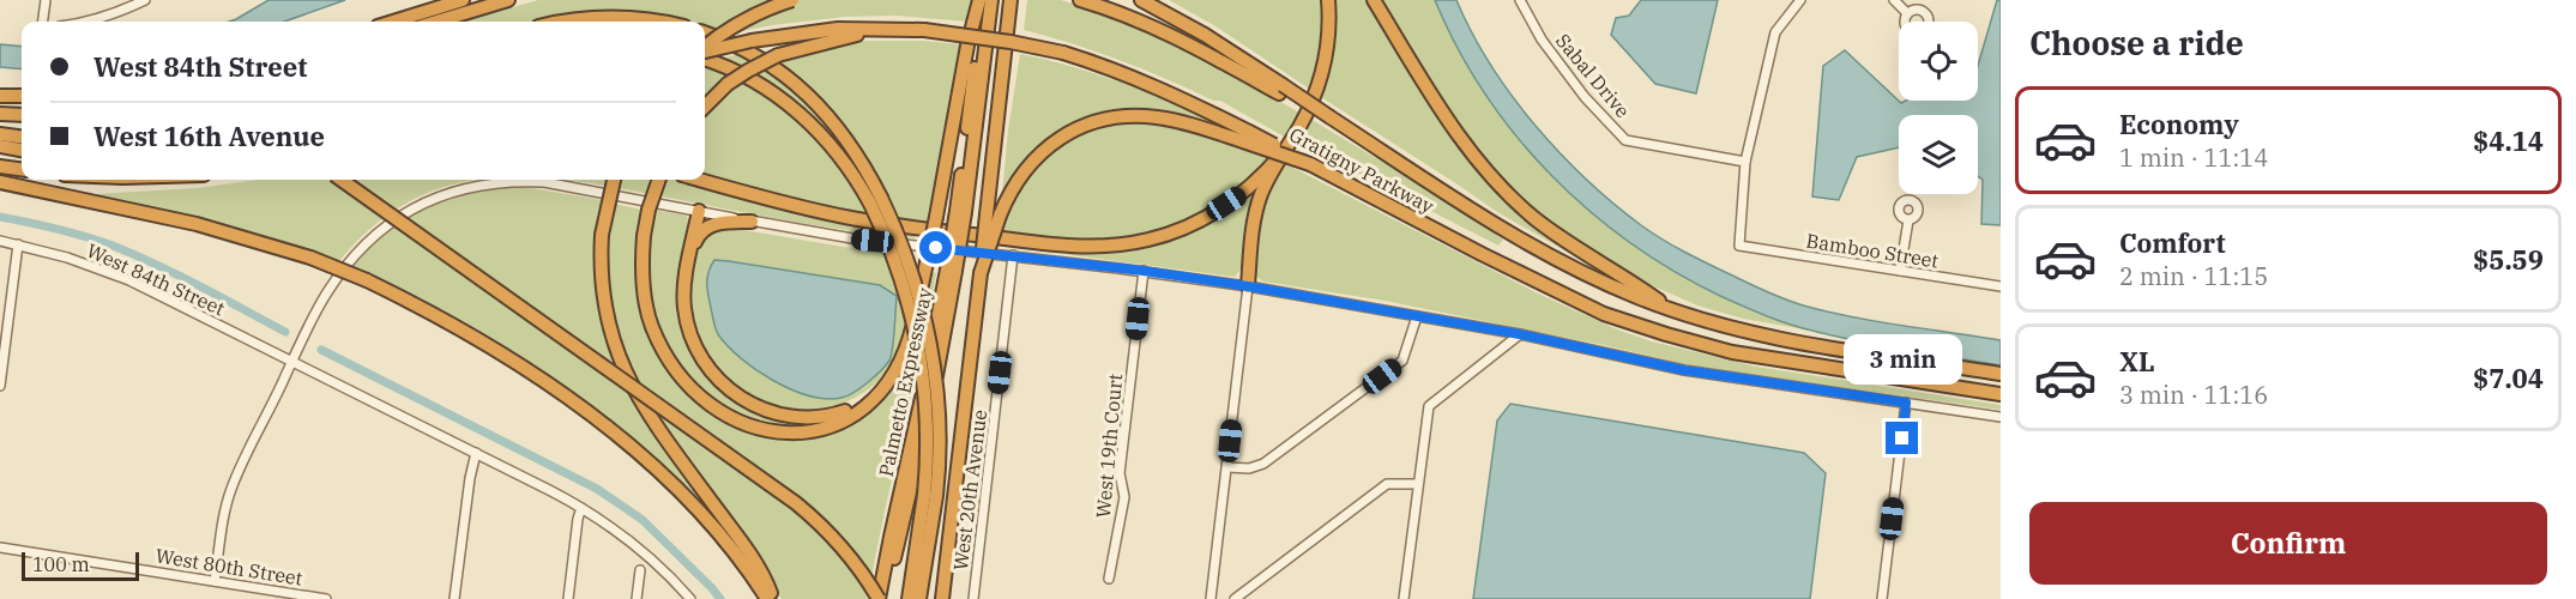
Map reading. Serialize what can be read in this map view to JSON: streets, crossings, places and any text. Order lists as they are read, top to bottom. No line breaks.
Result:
{"streets":{"highway":["Gratigny Parkway","Palmetto Expressway"],"street":["Sabal Drive","Bamboo Street","West 84th Street","West 19th Court","West 20th Avenue","West 80th Street"]},"crossings":[["Sabal Drive","Bamboo Street"]],"scale_bar":"100 m","page":{"heading":"Choose a ride","banner":["West 84th Street","West 16th Avenue"],"list":[{"name":"Economy","note":"1 min · 11:14","value":"$4.14"},{"name":"Comfort","note":"2 min · 11:15","value":"$5.59"},{"name":"XL","note":"3 min · 11:16","value":"$7.04"}],"bubble":"3 min","buttons":"Confirm","scale":"100 m"}}
